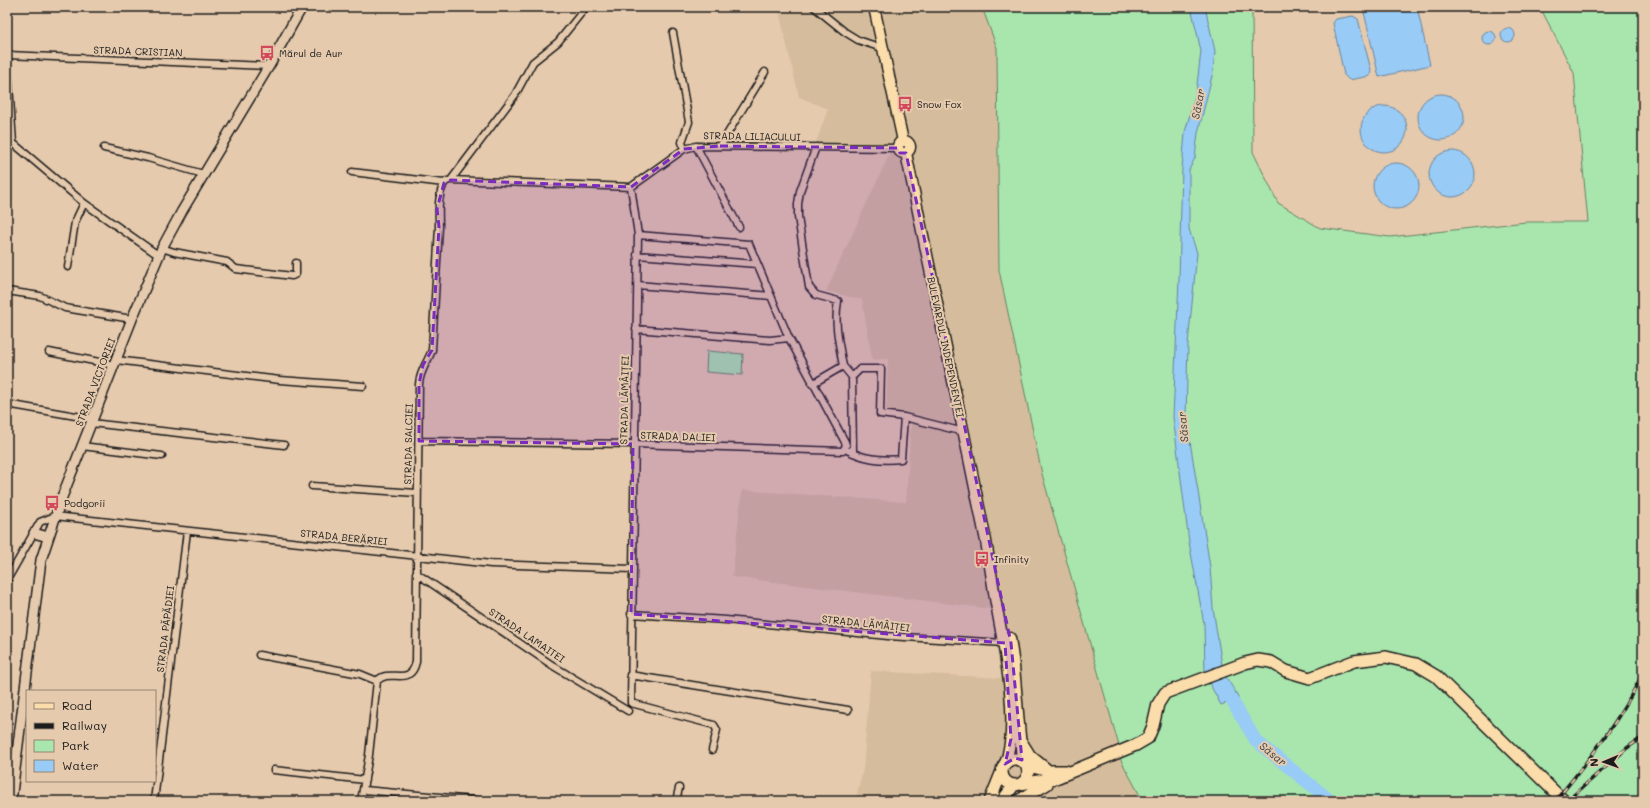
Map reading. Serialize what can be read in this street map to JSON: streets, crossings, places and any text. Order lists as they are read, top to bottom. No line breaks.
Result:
{"streets":{"highway":["BULEVARDUL INDEPENDENȚEI"],"street":["STRADA CRISTIAN","STRADA LILIACULUI","STRADA VICTORIEI","STRADA LĂMÂIȚEI","STRADA DALIEI","STRADA SALCIEI","STRADA BERĂRIEI","STRADA PĂPĂDIEI","STRADA LAMAITEI"]},"crossings":[["STRADA CRISTIAN","STRADA VICTORIEI"],["STRADA LILIACULUI","BULEVARDUL INDEPENDENȚEI"],["STRADA LILIACULUI","STRADA LĂMÂIȚEI"],["BULEVARDUL INDEPENDENȚEI","STRADA LĂMÂIȚEI"],["STRADA VICTORIEI","STRADA BERĂRIEI"],["STRADA LĂMÂIȚEI","STRADA DALIEI"],["STRADA LĂMÂIȚEI","STRADA BERĂRIEI"],["STRADA DALIEI","STRADA SALCIEI"],["STRADA SALCIEI","STRADA BERĂRIEI"],["STRADA SALCIEI","STRADA LAMAITEI"],["STRADA BERĂRIEI","STRADA PĂPĂDIEI"]],"water":["Săsar"],"places":{"bus stop":["Mărul de Aur","Snow Fox","Podgorii","Infinity"]},"legend":["Road","Railway","Park","Water"],"north":"left"}
